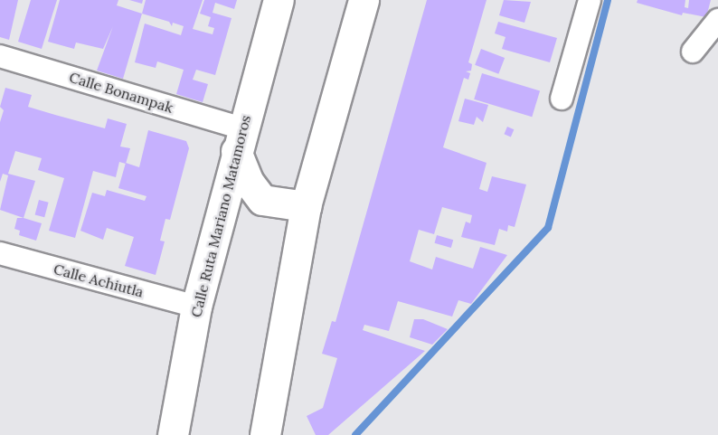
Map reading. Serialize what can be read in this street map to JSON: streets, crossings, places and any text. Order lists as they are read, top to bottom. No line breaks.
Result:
{"streets":{"main road":["Calle Ruta Mariano Matamoros"],"street":["Calle Bonampak","Calle Achiutla"]},"crossings":[["Calle Bonampak","Calle Ruta Mariano Matamoros"],["Calle Ruta Mariano Matamoros","Calle Achiutla"]]}
